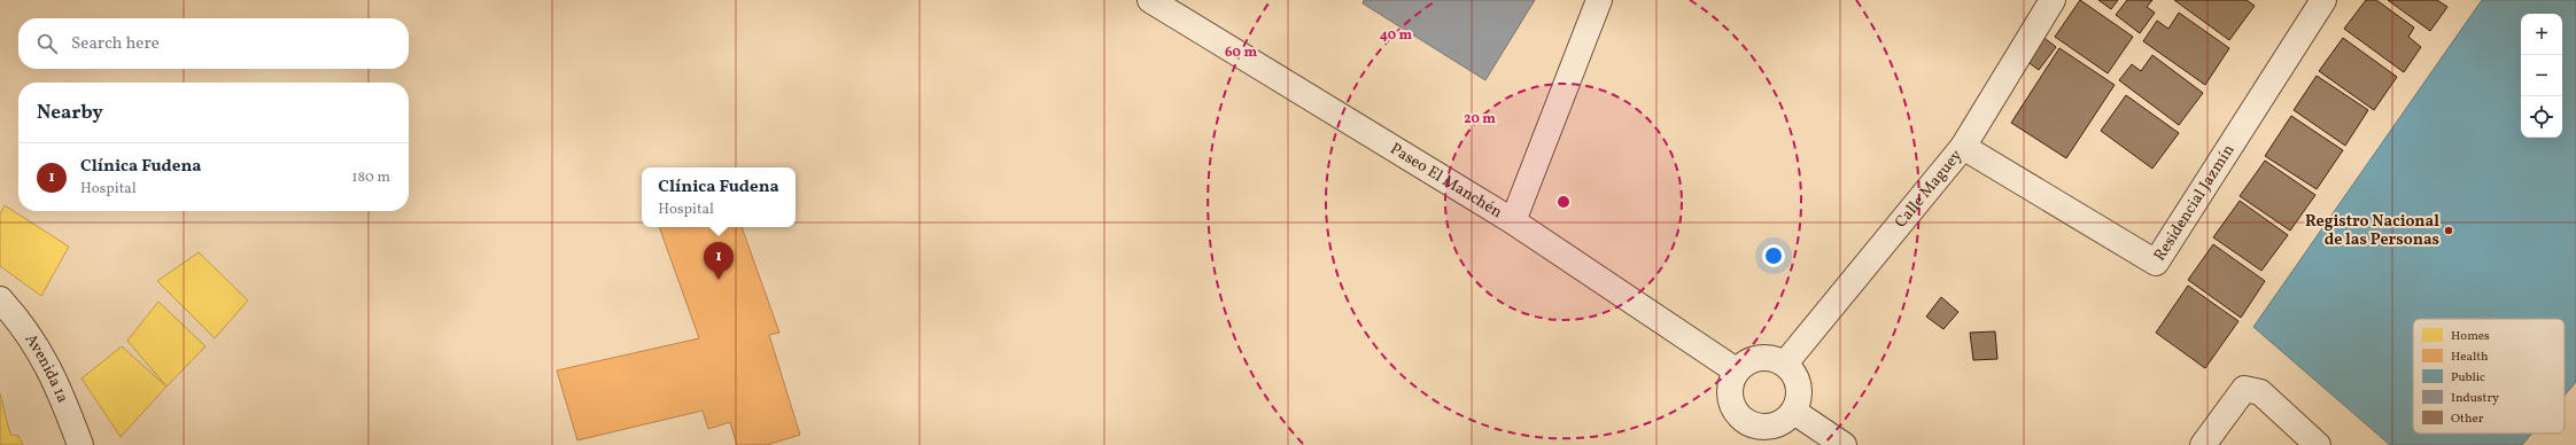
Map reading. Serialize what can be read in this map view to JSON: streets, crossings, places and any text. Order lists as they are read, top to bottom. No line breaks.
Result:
{"streets":{"street":["Paseo El Manchén","Calle Maguey","Residencial Jazmín","Avenida 1a"]},"crossings":[["Paseo El Manchén","Calle Maguey"],["Calle Maguey","Residencial Jazmín"]],"places":["Registro Nacional de las Personas"],"legend":["Homes","Health","Public","Industry","Other"],"page":{"map_buttons":["+","−"],"search":"Search here","heading":"Nearby","list":[{"mark":"1","name":"Clínica Fudena","note":"Hospital","value":"180 m"}],"popup":["Clínica Fudena","Hospital"],"pins":"1"},"rings":["40 m","60 m","20 m"]}
